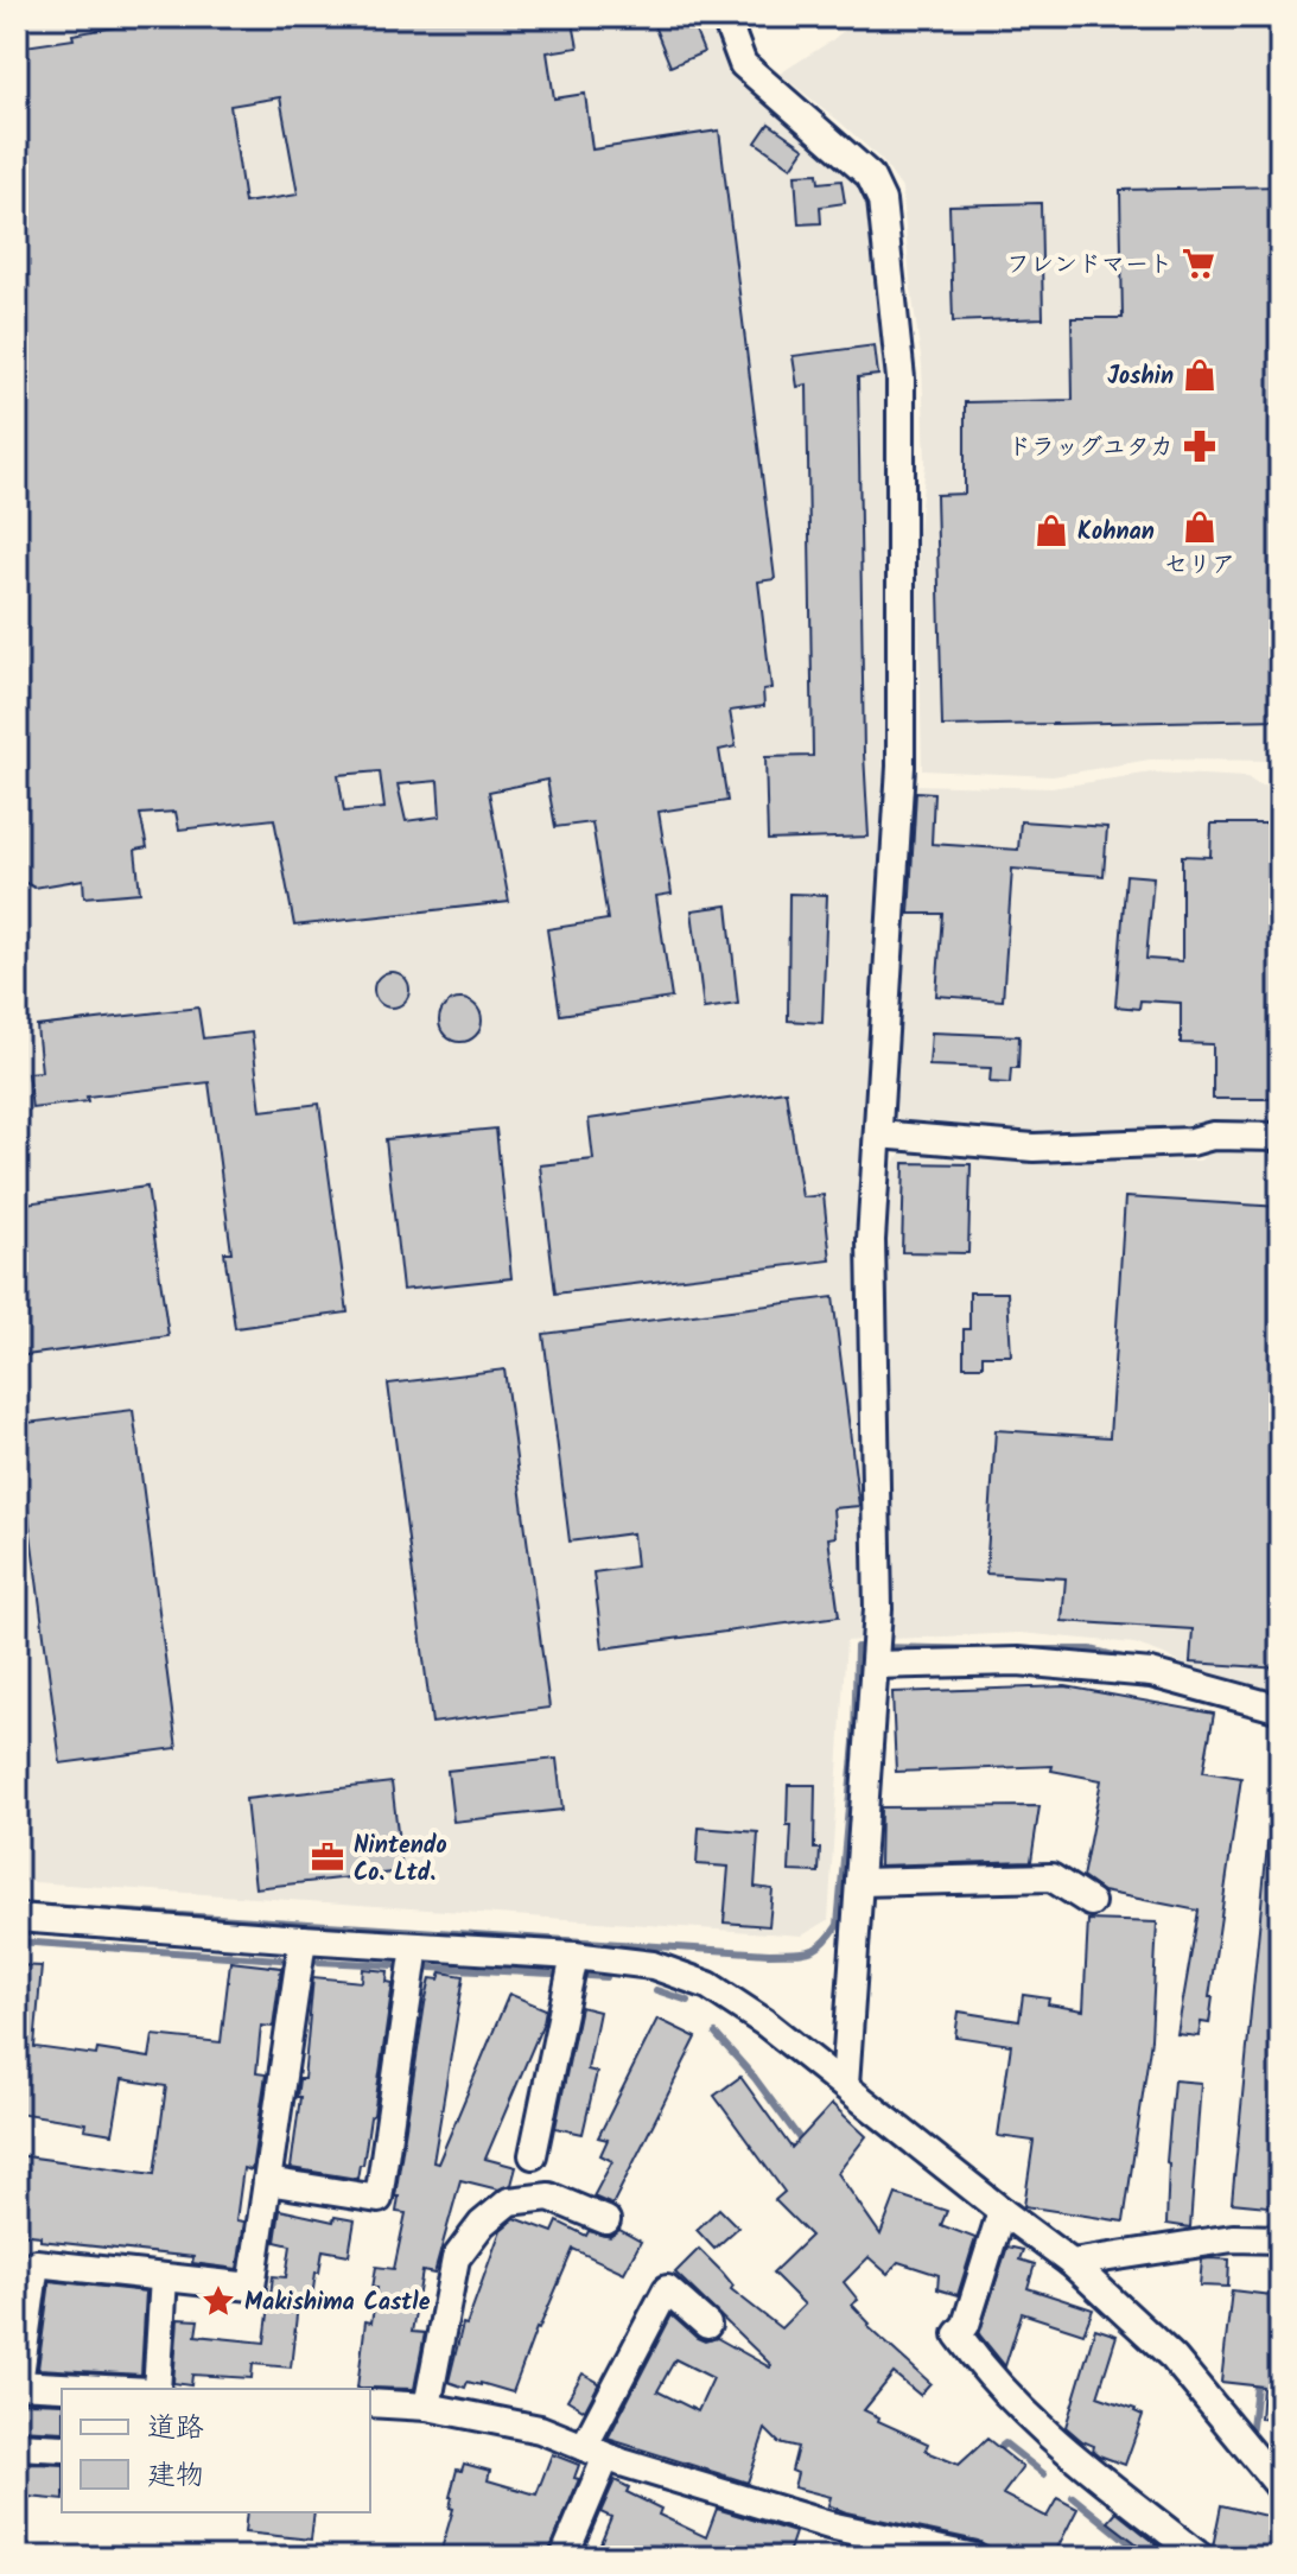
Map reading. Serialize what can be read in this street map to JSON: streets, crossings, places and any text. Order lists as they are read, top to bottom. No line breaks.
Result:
{"places":{"supermarket":["フレンドマート"],"shop":["Joshin","セリア","Kohnan"],"pharmacy":["ドラッグユタカ"],"office":["Nintendo Co. Ltd."],"place":["Makishima Castle"]},"legend":["道路","建物"]}
